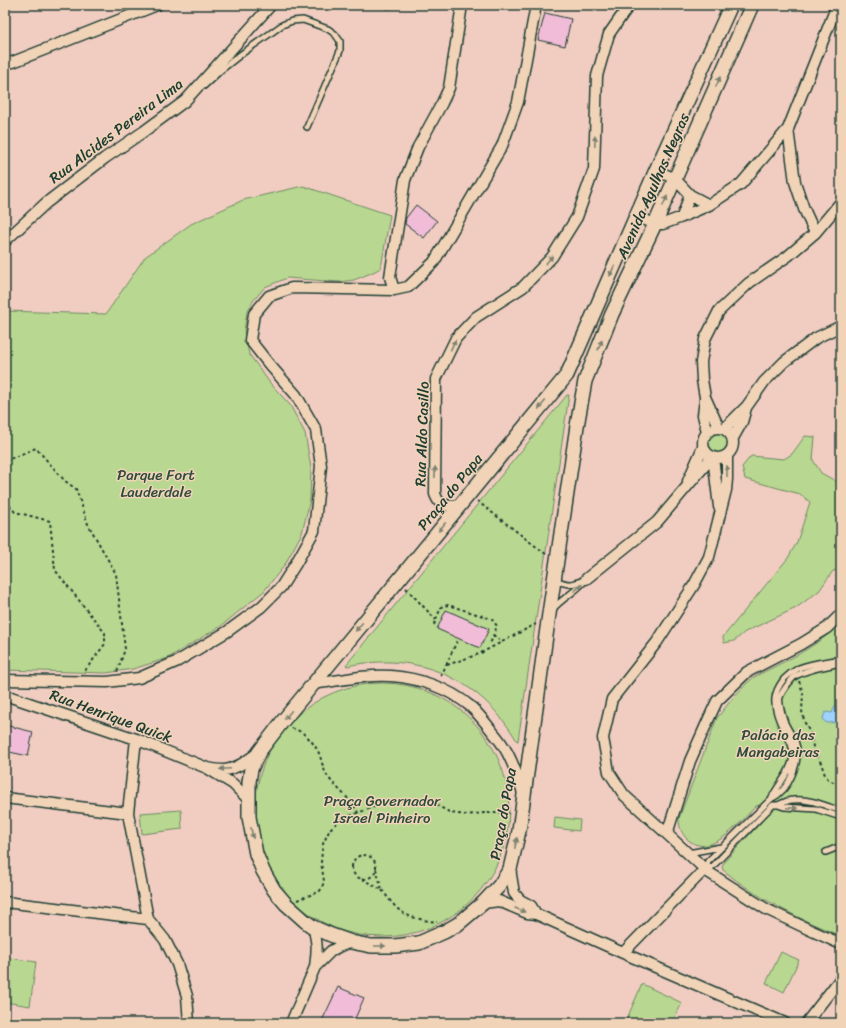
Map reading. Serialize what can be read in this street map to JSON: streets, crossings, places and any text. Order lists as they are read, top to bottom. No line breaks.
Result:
{"streets":{"street":["Rua Alcides Pereira Lima","Avenida Agulhas Negras","Rua Aldo Casillo","Praça do Papa","Rua Henrique Quick"]},"crossings":[["Avenida Agulhas Negras","Praça do Papa"],["Rua Aldo Casillo","Praça do Papa"],["Praça do Papa","Rua Henrique Quick"]],"parks":["Parque Fort Lauderdale","Palácio das Mangabeiras","Praça Governador Israel Pinheiro"]}
